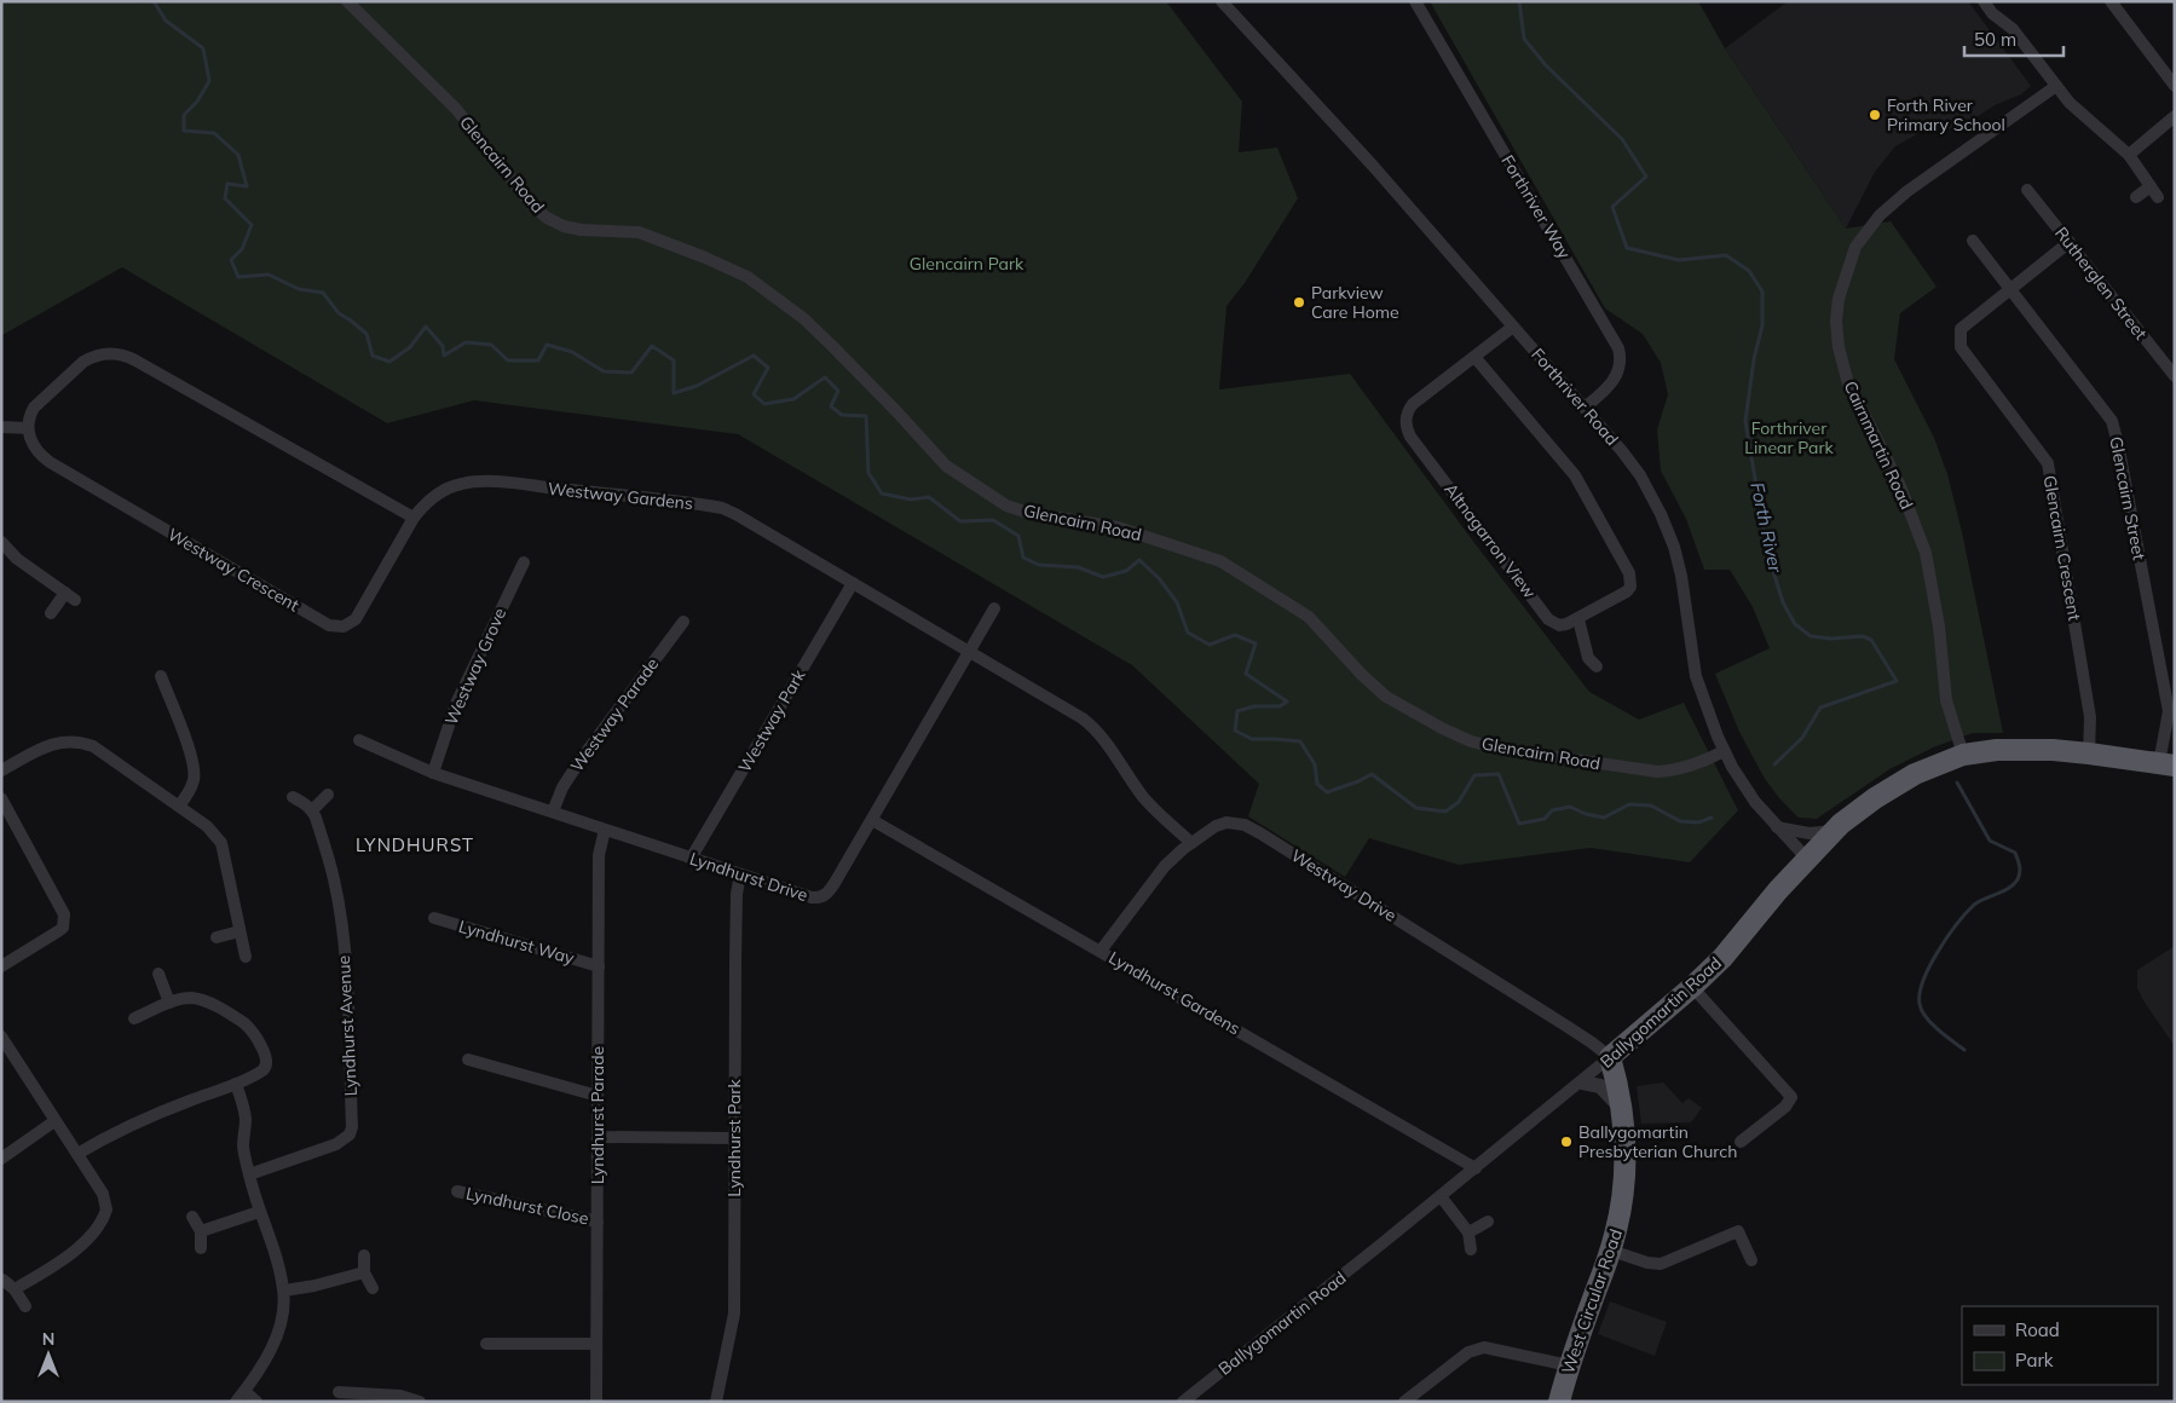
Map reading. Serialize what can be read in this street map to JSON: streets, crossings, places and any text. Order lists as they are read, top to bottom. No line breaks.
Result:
{"streets":{"highway":["Ballygomartin Road","West Circular Road"],"street":["Glencairn Road","Forthriver Way","Rutherglen Street","Forthriver Road","Cairnmartin Road","Westway Gardens","Glencairn Street","Altnagarron View","Glencairn Crescent","Westway Crescent","Westway Grove","Westway Parade","Westway Park","Lyndhurst Drive","Westway Drive","Lyndhurst Way","Lyndhurst Gardens","Lyndhurst Avenue","Lyndhurst Parade","Lyndhurst Park","Lyndhurst Close"]},"crossings":[["Glencairn Road","Forthriver Road"],["Forthriver Way","Forthriver Road"],["Rutherglen Street","Glencairn Crescent"],["Forthriver Road","Ballygomartin Road"],["Cairnmartin Road","Ballygomartin Road"],["Westway Gardens","Westway Crescent"],["Westway Gardens","Westway Park"],["Westway Gardens","Lyndhurst Drive"],["Westway Gardens","Westway Drive"],["Glencairn Street","Glencairn Crescent"],["Glencairn Street","Ballygomartin Road"],["Glencairn Crescent","Ballygomartin Road"],["Westway Grove","Lyndhurst Drive"],["Westway Parade","Lyndhurst Drive"],["Westway Park","Lyndhurst Drive"],["Lyndhurst Drive","Lyndhurst Gardens"],["Lyndhurst Drive","Lyndhurst Parade"],["Lyndhurst Drive","Lyndhurst Park"],["Westway Drive","Lyndhurst Gardens"],["Westway Drive","Ballygomartin Road"],["Westway Drive","West Circular Road"],["Lyndhurst Way","Lyndhurst Parade"],["Lyndhurst Gardens","Ballygomartin Road"],["Ballygomartin Road","West Circular Road"],["Lyndhurst Parade","Lyndhurst Close"]],"districts":["LYNDHURST"],"water":["Forth River"],"parks":["Glencairn Park","Forthriver Linear Park"],"places":["Forth River Primary School","Parkview Care Home","Ballygomartin Presbyterian Church"],"legend":["Road","Park"],"scale_bar":"50 m","north":"top"}
